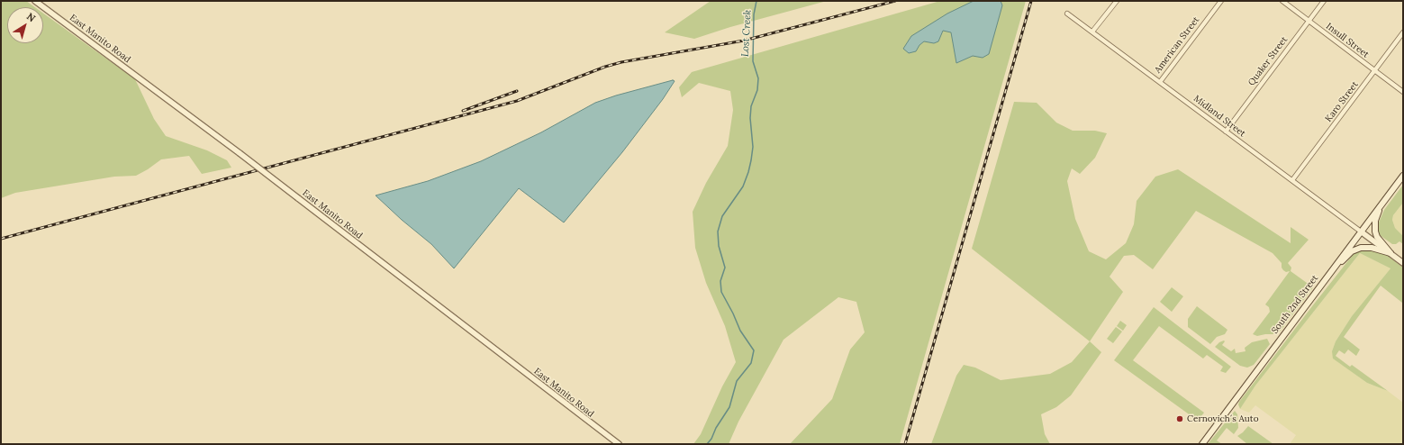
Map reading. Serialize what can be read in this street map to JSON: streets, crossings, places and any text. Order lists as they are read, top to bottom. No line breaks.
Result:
{"streets":{"main road":["South 2nd Street"],"street":["East Manito Road","Insull Street","American Street","Quaker Street","Karo Street","Midland Street"]},"crossings":[["Insull Street","Quaker Street"],["Insull Street","Karo Street"],["American Street","Midland Street"],["Quaker Street","Midland Street"],["Karo Street","Midland Street"],["Midland Street","South 2nd Street"]],"water":["Lost Creek"],"places":["Cernovich´s Auto"],"north":"top right"}
